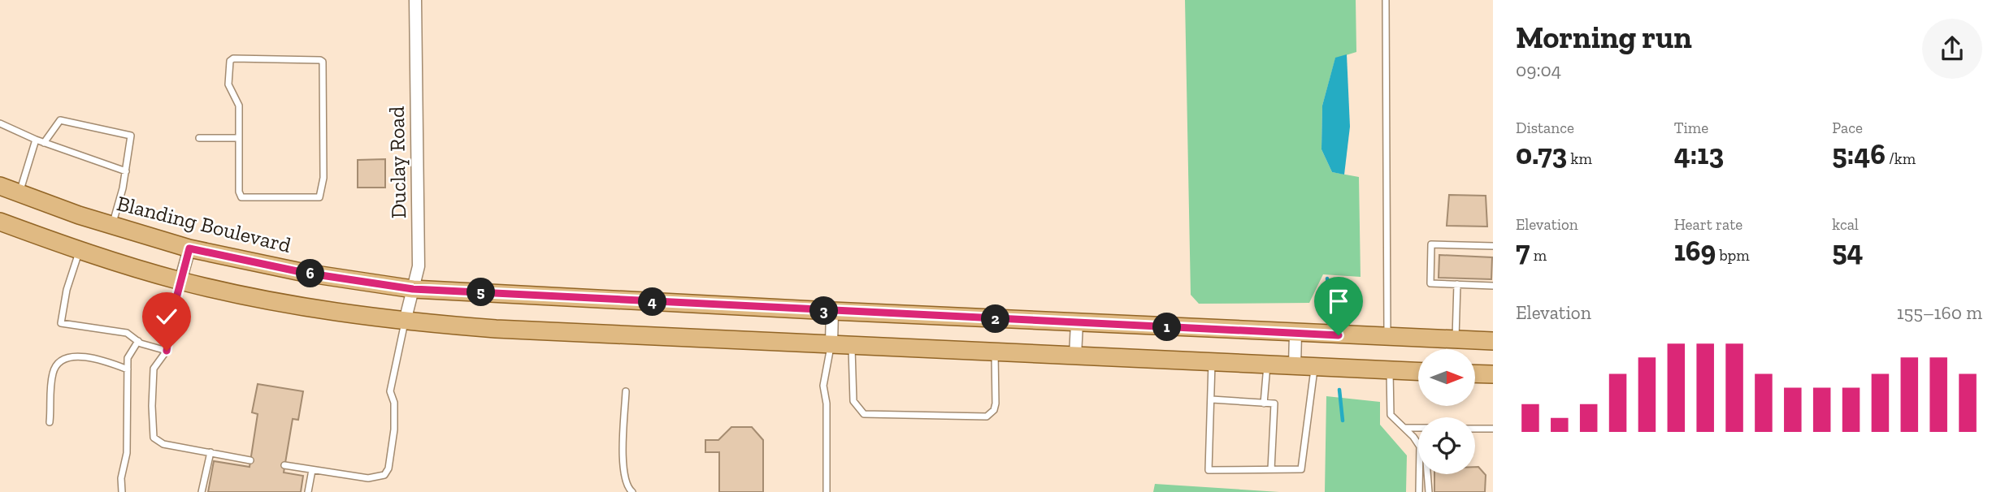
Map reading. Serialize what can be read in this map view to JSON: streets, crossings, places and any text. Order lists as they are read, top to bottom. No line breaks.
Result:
{"streets":{"main road":["Blanding Boulevard"],"street":["Duclay Road"]},"crossings":[["Duclay Road","Blanding Boulevard"]],"north":"right","page":{"heading":["Morning run","09:04"],"stats":[["Distance","0.73 km"],["Time","4:13"],["Pace","5:46 /km"],["Elevation","7 m"],["Heart rate","169 bpm"],["kcal","54"]],"pins":["6","5","4","3","2","1"],"chart":["Elevation","155–160 m"]}}
